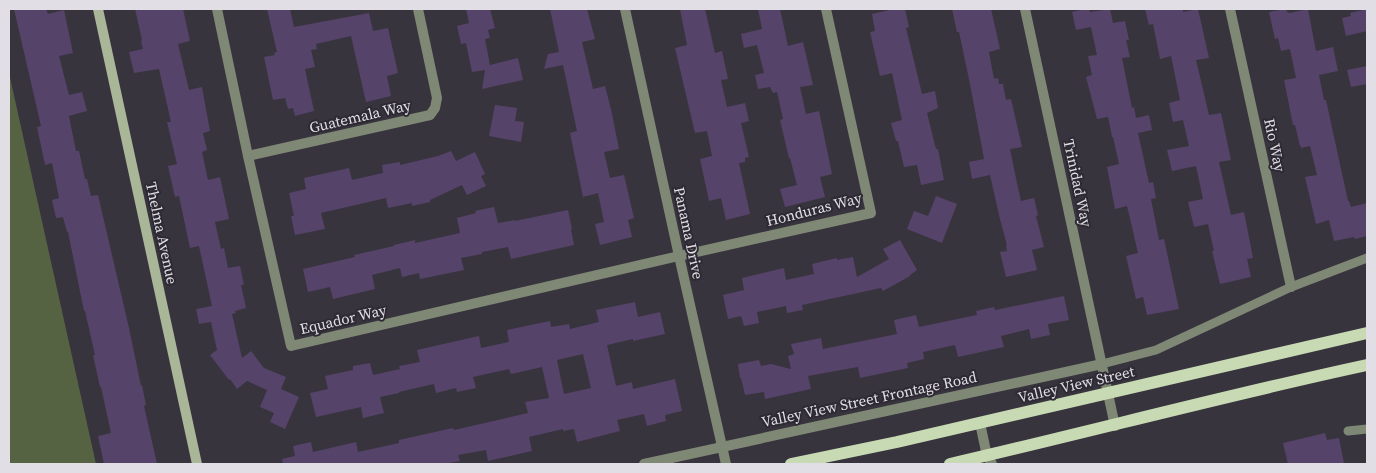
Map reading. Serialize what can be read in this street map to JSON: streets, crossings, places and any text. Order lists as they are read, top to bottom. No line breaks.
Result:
{"streets":{"main road":["Valley View Street"],"street":["Guatemala Way","Rio Way","Trinidad Way","Honduras Way","Thelma Avenue","Panama Drive","Equador Way","Valley View Street Frontage Road"]},"crossings":[["Guatemala Way","Equador Way"],["Rio Way","Valley View Street"],["Trinidad Way","Valley View Street"],["Trinidad Way","Valley View Street Frontage Road"],["Honduras Way","Panama Drive"],["Honduras Way","Equador Way"],["Panama Drive","Equador Way"],["Panama Drive","Valley View Street Frontage Road"],["Valley View Street","Valley View Street Frontage Road"]]}
